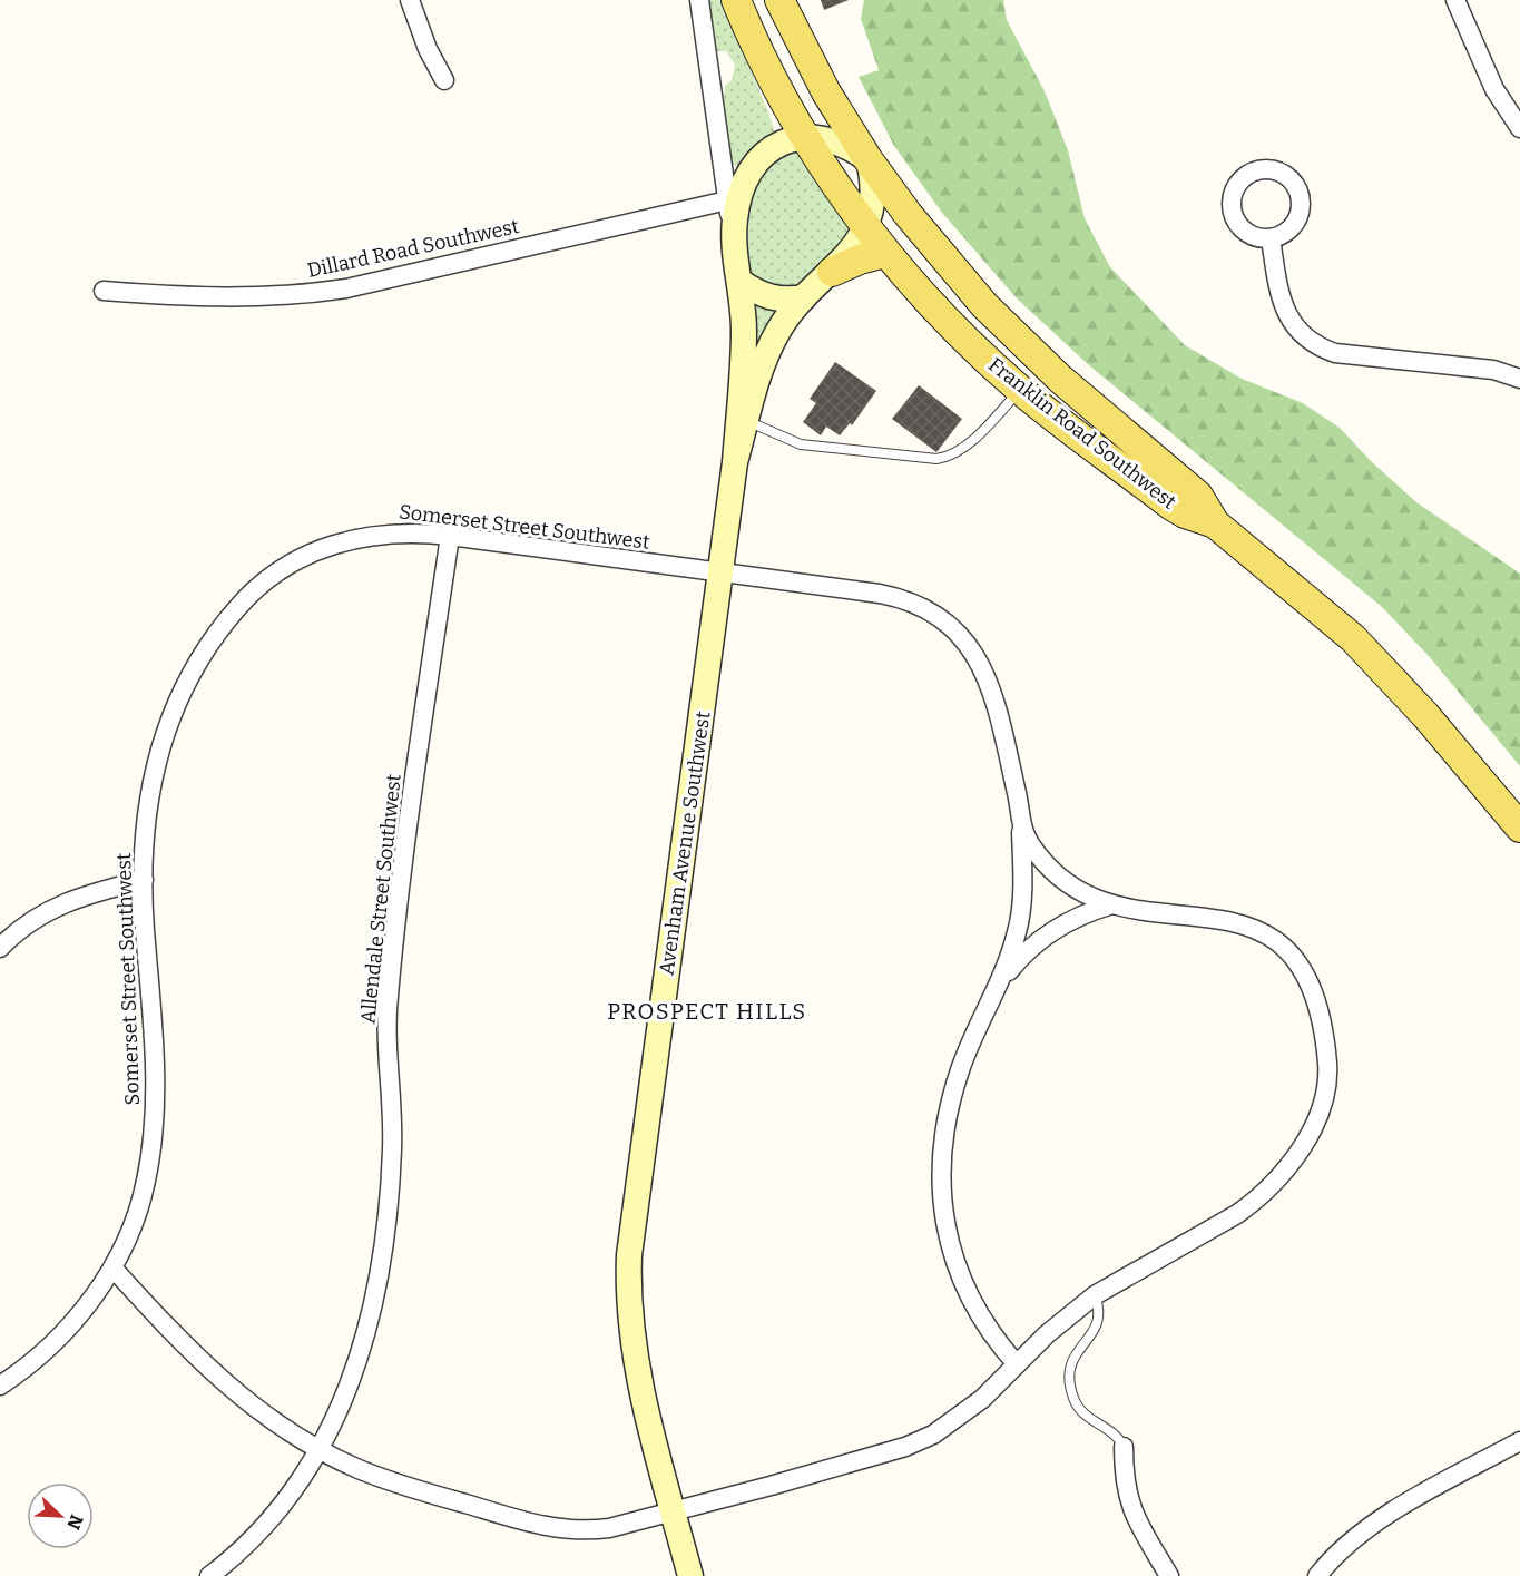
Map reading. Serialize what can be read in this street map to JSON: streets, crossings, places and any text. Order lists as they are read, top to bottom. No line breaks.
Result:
{"streets":{"main road":["Franklin Road Southwest"],"street":["Dillard Road Southwest","Somerset Street Southwest","Avenham Avenue Southwest","Allendale Street Southwest"]},"crossings":[["Dillard Road Southwest","Avenham Avenue Southwest"],["Franklin Road Southwest","Avenham Avenue Southwest"],["Somerset Street Southwest","Avenham Avenue Southwest"],["Somerset Street Southwest","Allendale Street Southwest"]],"districts":["PROSPECT HILLS"],"north":"bottom right"}
